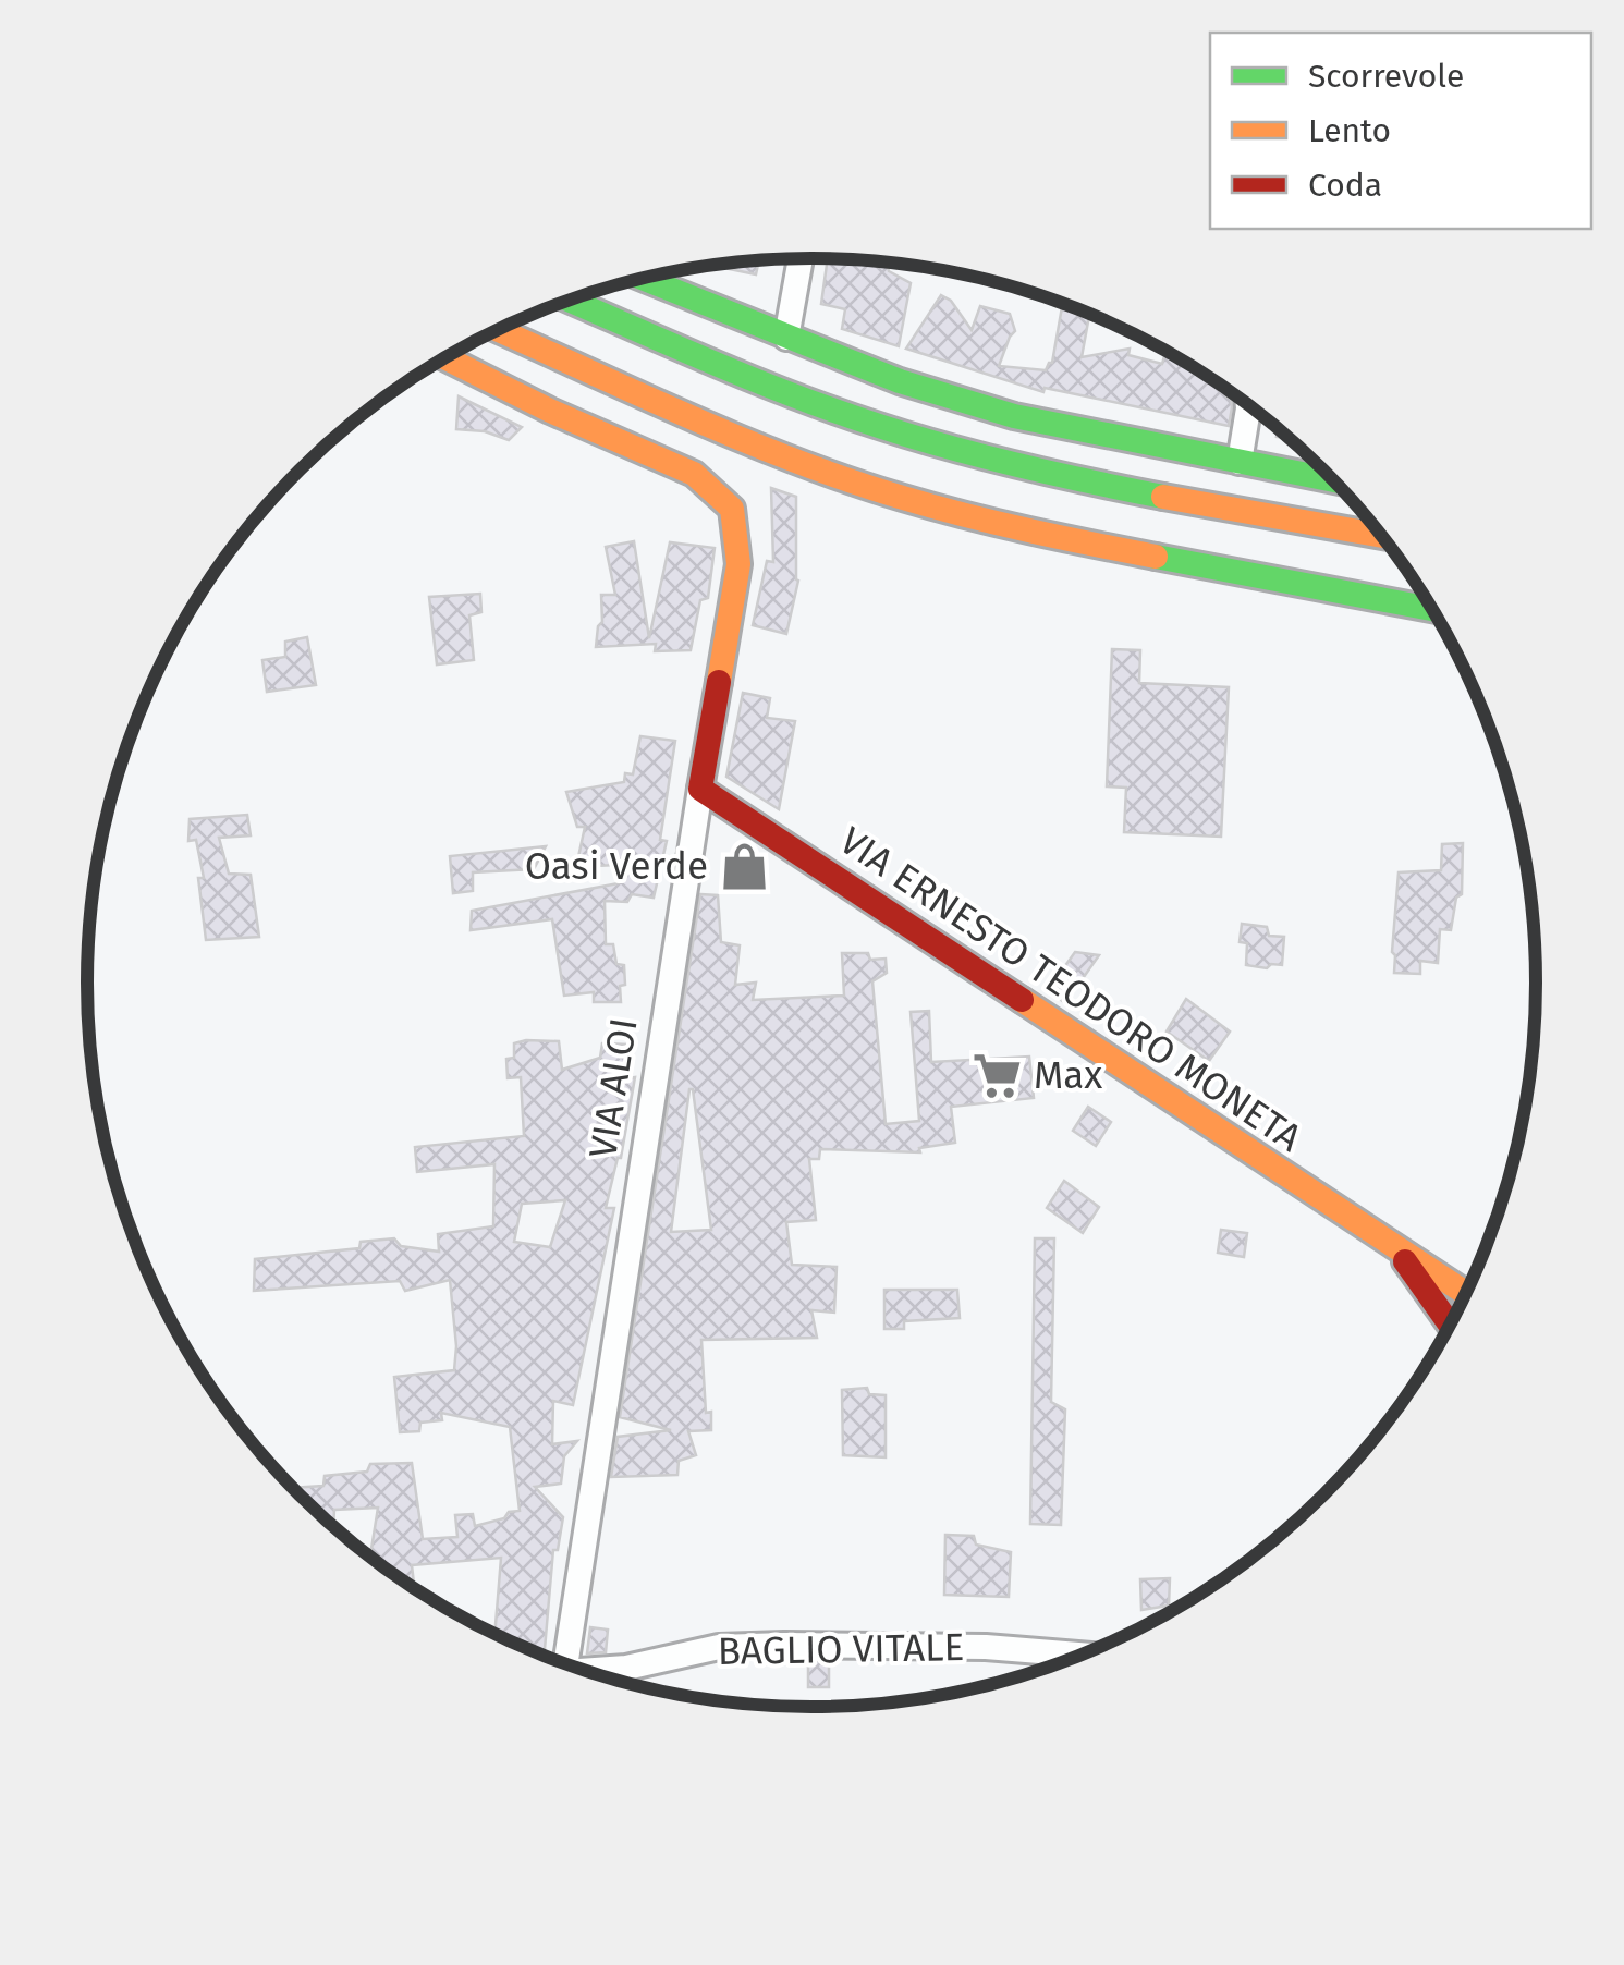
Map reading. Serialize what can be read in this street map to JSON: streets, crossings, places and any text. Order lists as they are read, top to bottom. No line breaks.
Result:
{"streets":{"street":["VIA ERNESTO TEODORO MONETA","VIA ALOI","BAGLIO VITALE"]},"crossings":[["VIA ERNESTO TEODORO MONETA","VIA ALOI"]],"places":{"shop":["Oasi Verde"],"supermarket":["Max"]},"legend":["Scorrevole","Lento","Coda"]}
